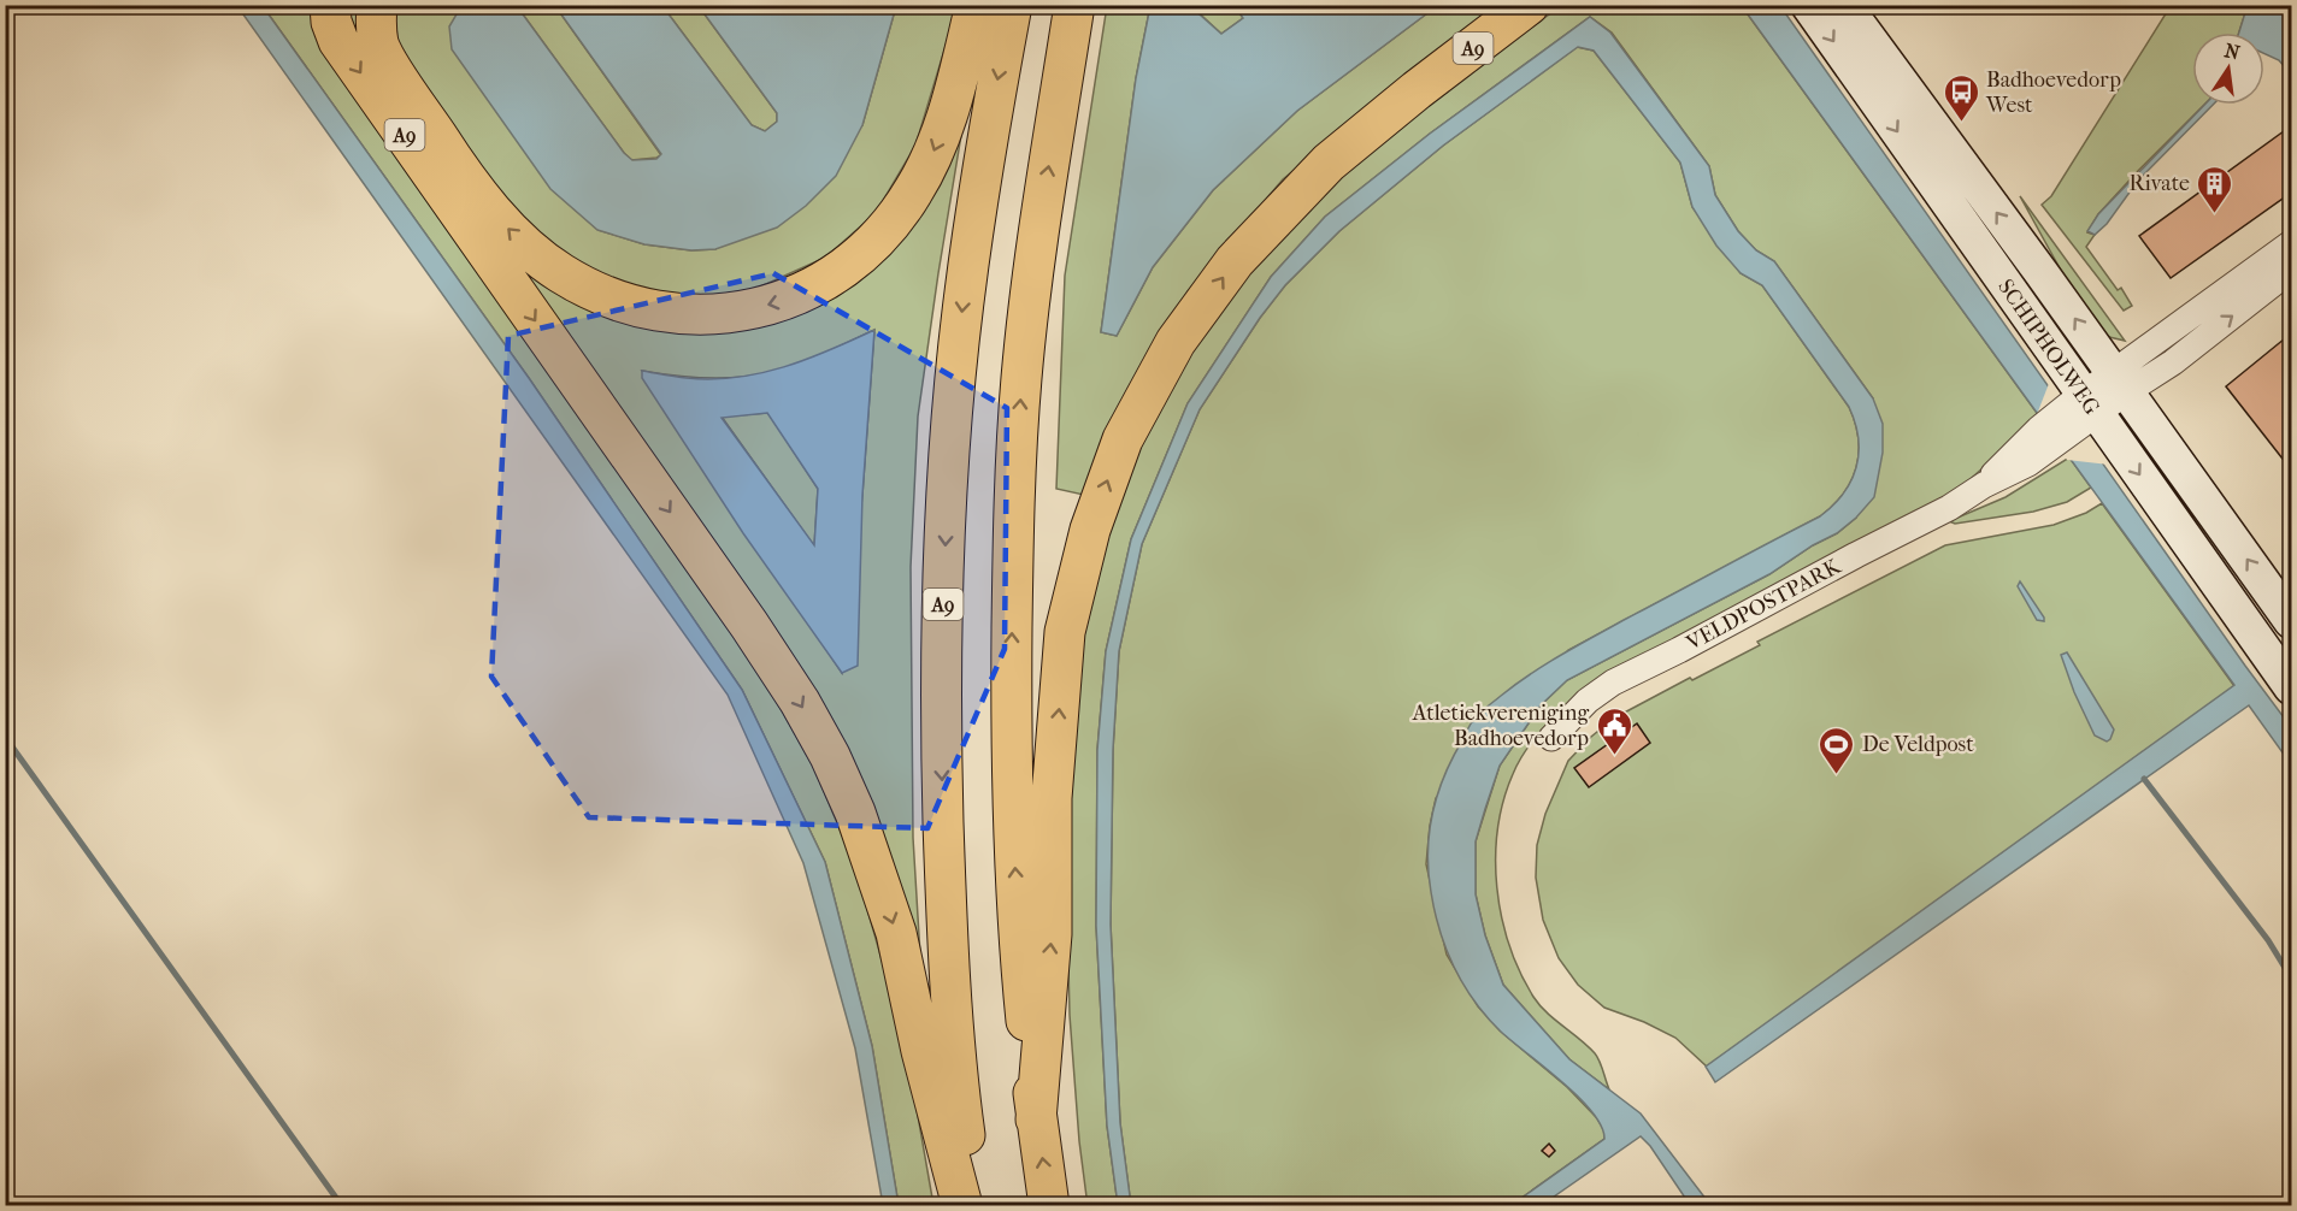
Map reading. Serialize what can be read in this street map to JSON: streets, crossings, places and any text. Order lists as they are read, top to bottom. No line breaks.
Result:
{"streets":{"highway":["A9"],"main road":["SCHIPHOLWEG"],"street":["VELDPOSTPARK"]},"crossings":[["SCHIPHOLWEG","VELDPOSTPARK"]],"places":{"bus stop":["Badhoevedorp West"],"building":["Rivate"],"public building":["Atletiekvereniging Badhoevedorp"],"sports":["De Veldpost"]},"north":"top"}
